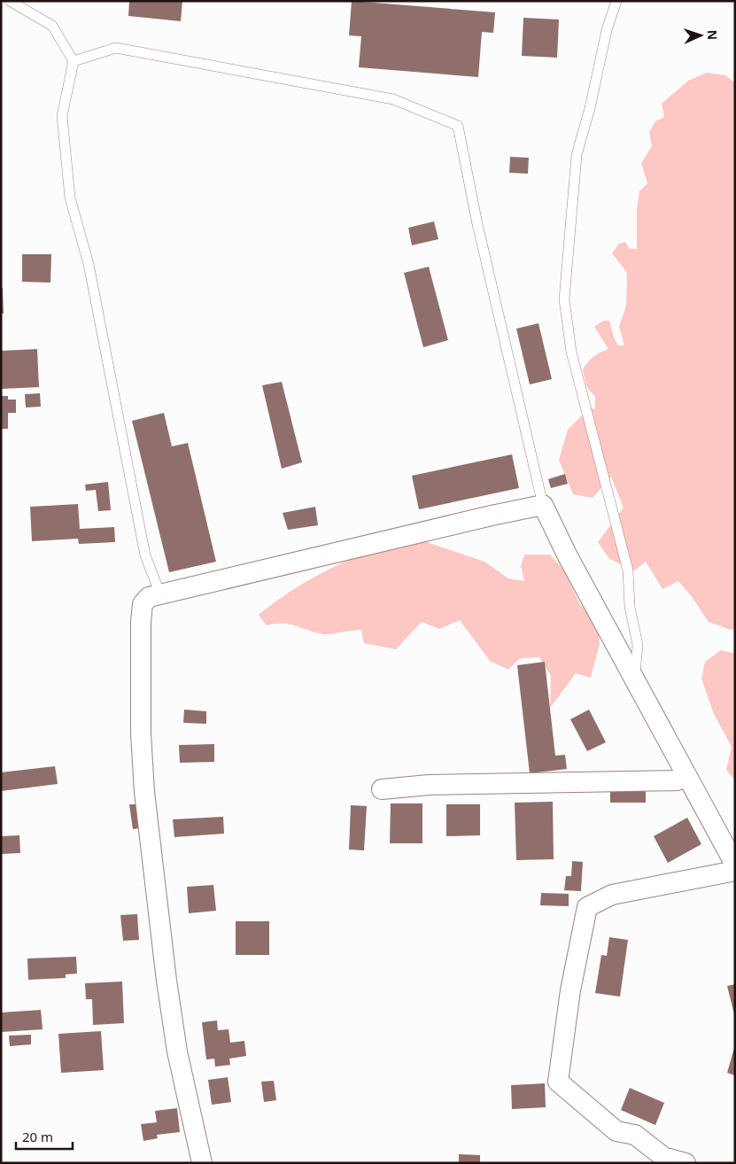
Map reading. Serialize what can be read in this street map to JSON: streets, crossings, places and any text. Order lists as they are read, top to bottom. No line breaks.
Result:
{"scale_bar":"20 m","north":"right"}
